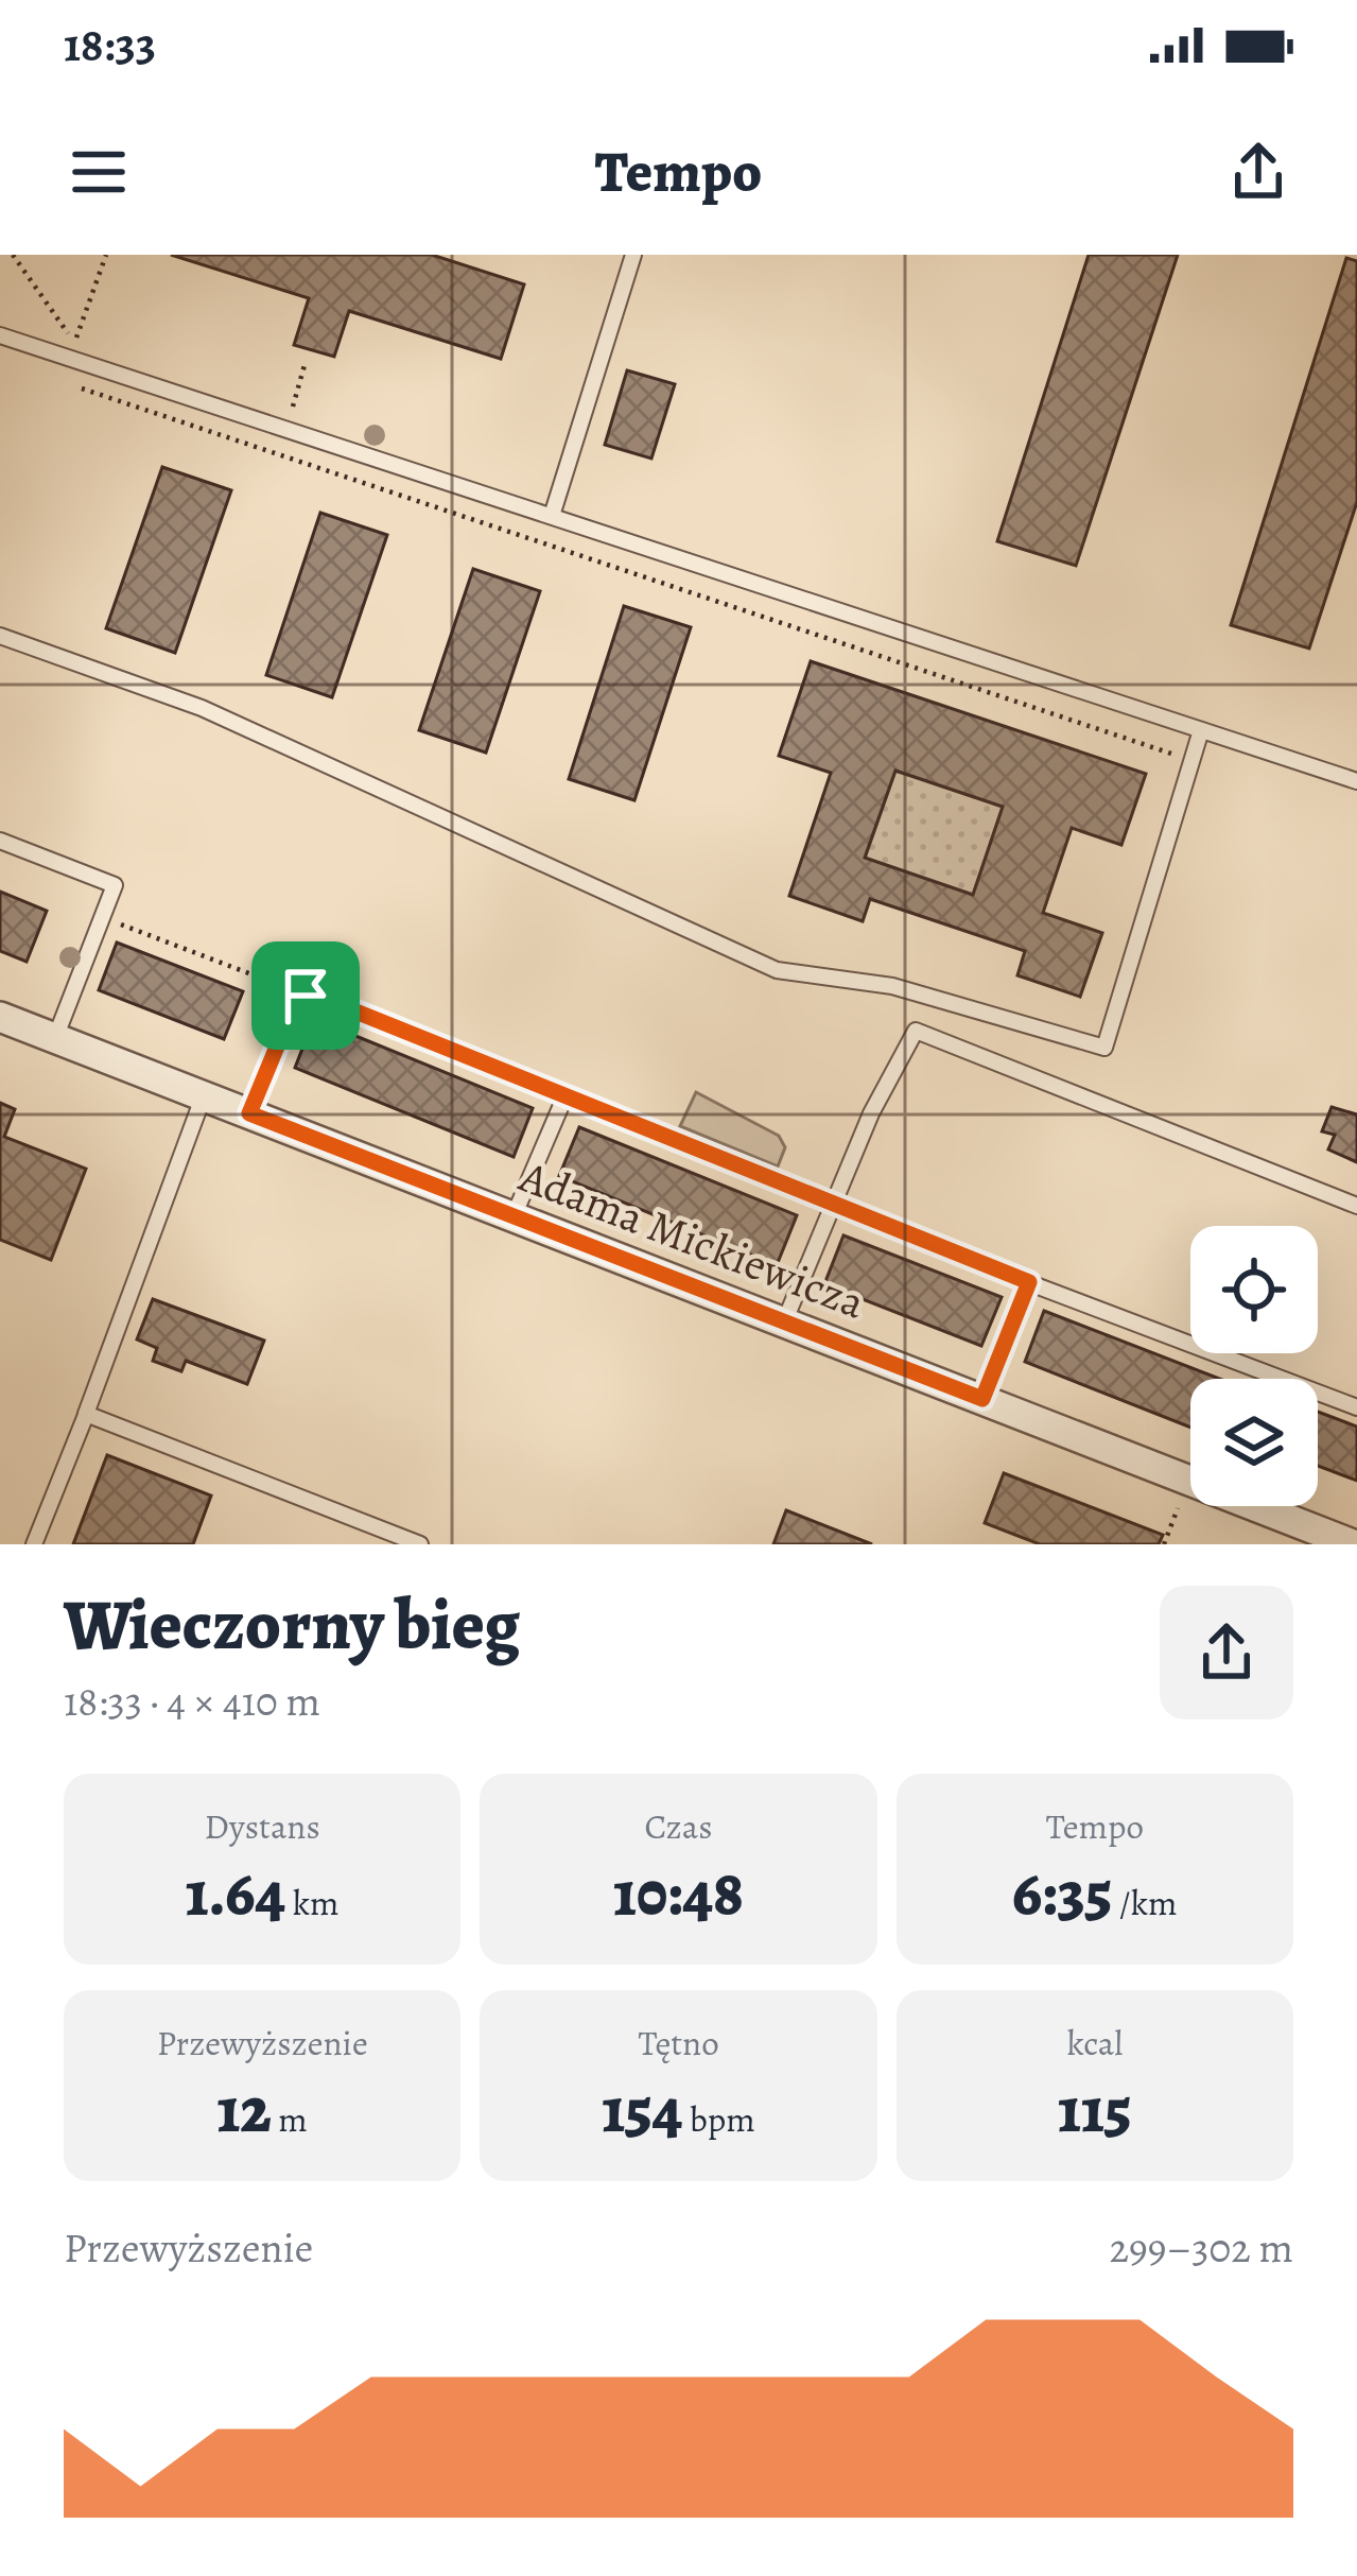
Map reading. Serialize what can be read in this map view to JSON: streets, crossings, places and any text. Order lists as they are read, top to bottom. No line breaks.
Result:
{"streets":{"street":["Adama Mickiewicza"]},"page":{"status":"18:33","header":"Tempo","heading":["Wieczorny bieg","18:33 · 4 × 410 m"],"stats":[["Dystans","1.64 km"],["Czas","10:48"],["Tempo","6:35 /km"],["Przewyższenie","12 m"],["Tętno","154 bpm"],["kcal","115"]],"chart":["Przewyższenie","299–302 m"]}}
